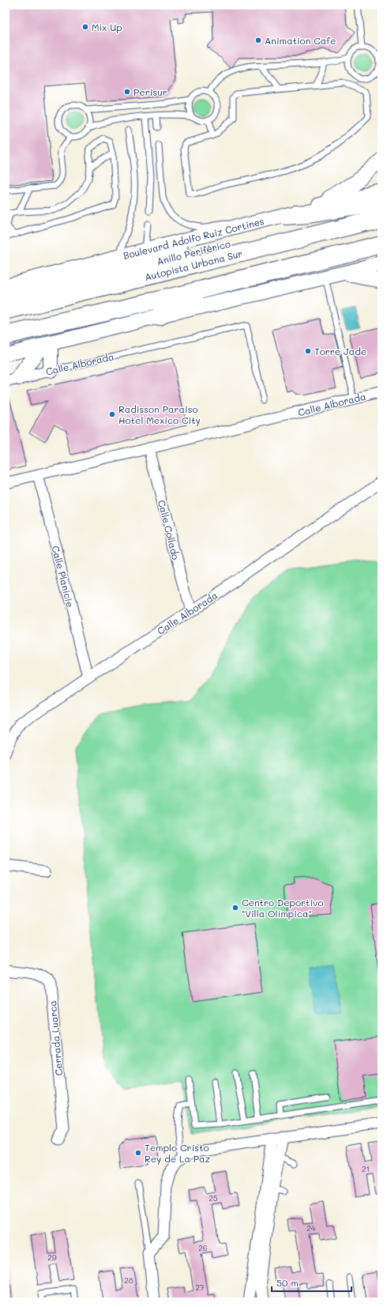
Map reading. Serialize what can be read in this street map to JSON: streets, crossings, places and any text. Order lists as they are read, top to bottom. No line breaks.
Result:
{"streets":{"highway":["Anillo Periférico","Autopista Urbana Sur"],"main road":["Boulevard Adolfo Ruiz Cortines"],"street":["Calle Alborada","Calle Collado","Calle Planicie","Cerrada Luarca"]},"crossings":[["Calle Alborada","Calle Collado"],["Calle Alborada","Calle Planicie"]],"places":["Mix Up","Animation Cafe","Perisur","Torre Jade","Radisson Paraiso Hotel Mexico City","Centro Deportivo \"Villa Olímpica\"","Templo Cristo Rey de La Paz"],"house_numbers":["21","25","24","26","29","28","27"],"scale_bar":"50 m"}
